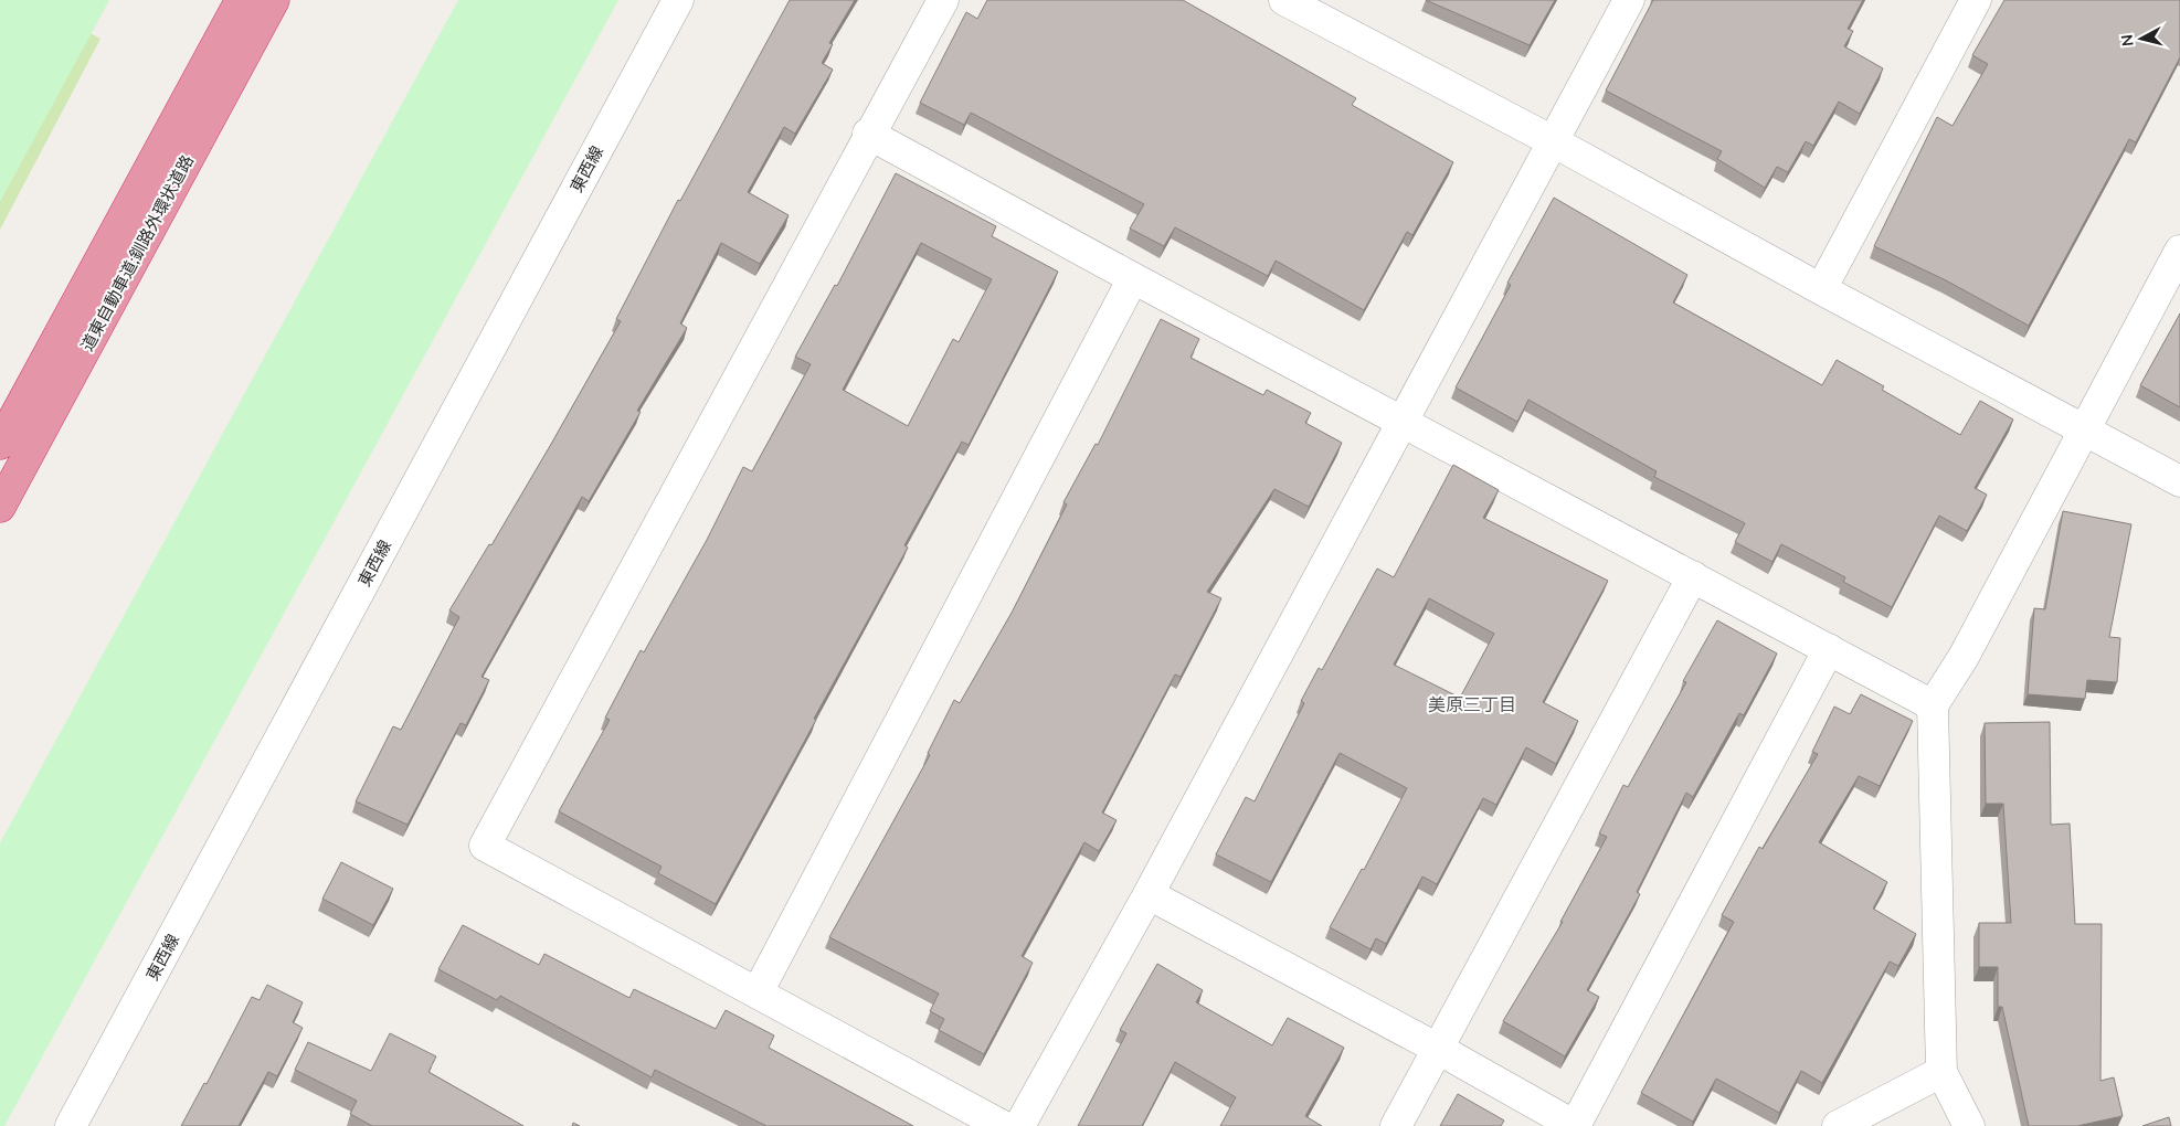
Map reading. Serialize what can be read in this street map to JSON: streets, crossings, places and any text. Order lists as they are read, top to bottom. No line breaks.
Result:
{"streets":{"highway":["道東自動車道;釧路外環状道路"],"street":["東西線"]},"districts":["美原三丁目"],"north":"left"}
